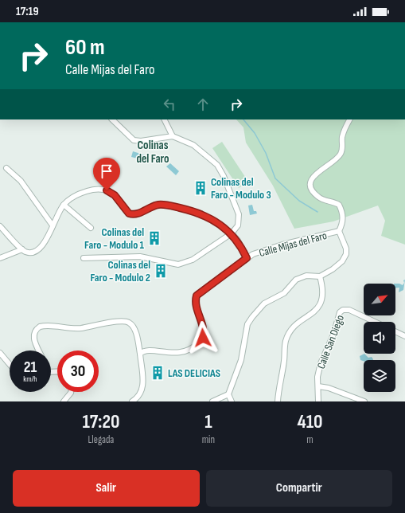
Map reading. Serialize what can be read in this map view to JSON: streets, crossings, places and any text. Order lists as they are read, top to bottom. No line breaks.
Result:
{"streets":{"street":["Calle Mijas del Faro","Calle San Diego"]},"districts":["Colinas del Faro"],"places":{"building":["Colinas del Faro - Modulo 3","Colinas del Faro - Modulo 1","Colinas del Faro - Modulo 2","LAS DELICIAS"]},"north":"top right","page":{"status":"17:19","turn":["60 m","Calle Mijas del Faro"],"speed":"21 km/h","limit":"30","eta":["17:20","Llegada","1","min","410","m"],"buttons":["Salir","Compartir"]}}
